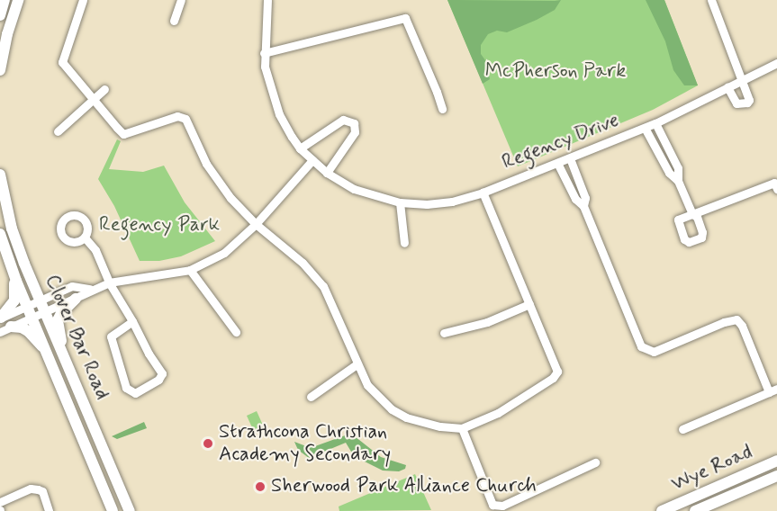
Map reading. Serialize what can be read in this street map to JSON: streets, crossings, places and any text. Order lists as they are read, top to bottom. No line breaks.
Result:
{"streets":{"main road":["Clover Bar Road","Wye Road"],"street":["Regency Drive"]},"parks":["McPherson Park","Regency Park"],"places":["Strathcona Christian Academy Secondary","Sherwood Park Alliance Church"]}
